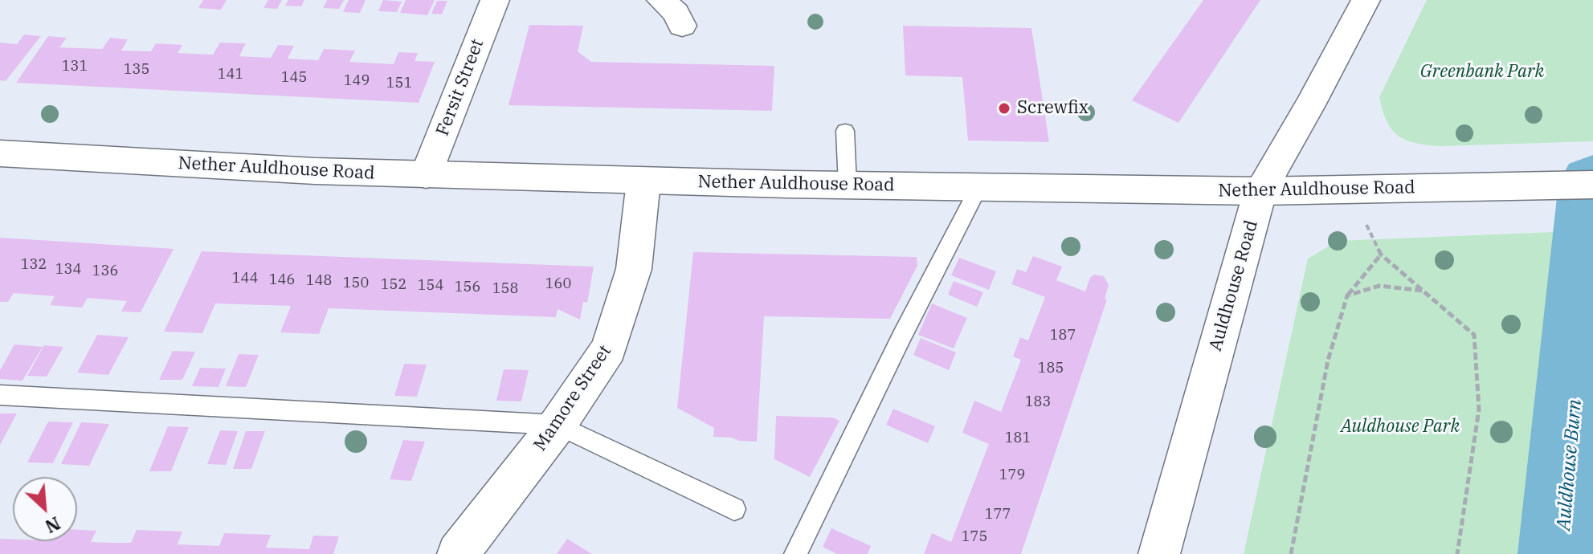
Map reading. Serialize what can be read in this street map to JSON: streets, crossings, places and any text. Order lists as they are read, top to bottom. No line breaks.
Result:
{"streets":{"main road":["Fersit Street","Nether Auldhouse Road","Auldhouse Road","Mamore Street"]},"crossings":[["Fersit Street","Nether Auldhouse Road"],["Nether Auldhouse Road","Auldhouse Road"],["Nether Auldhouse Road","Mamore Street"]],"water":["Auldhouse Burn"],"parks":["Greenbank Park","Auldhouse Park"],"places":["Screwfix"],"house_numbers":["131","135","141","145","149","151","132","134","136","144","146","148","150","160","152","154","156","158","187","185","183","181","179","177","175"],"north":"bottom right"}
